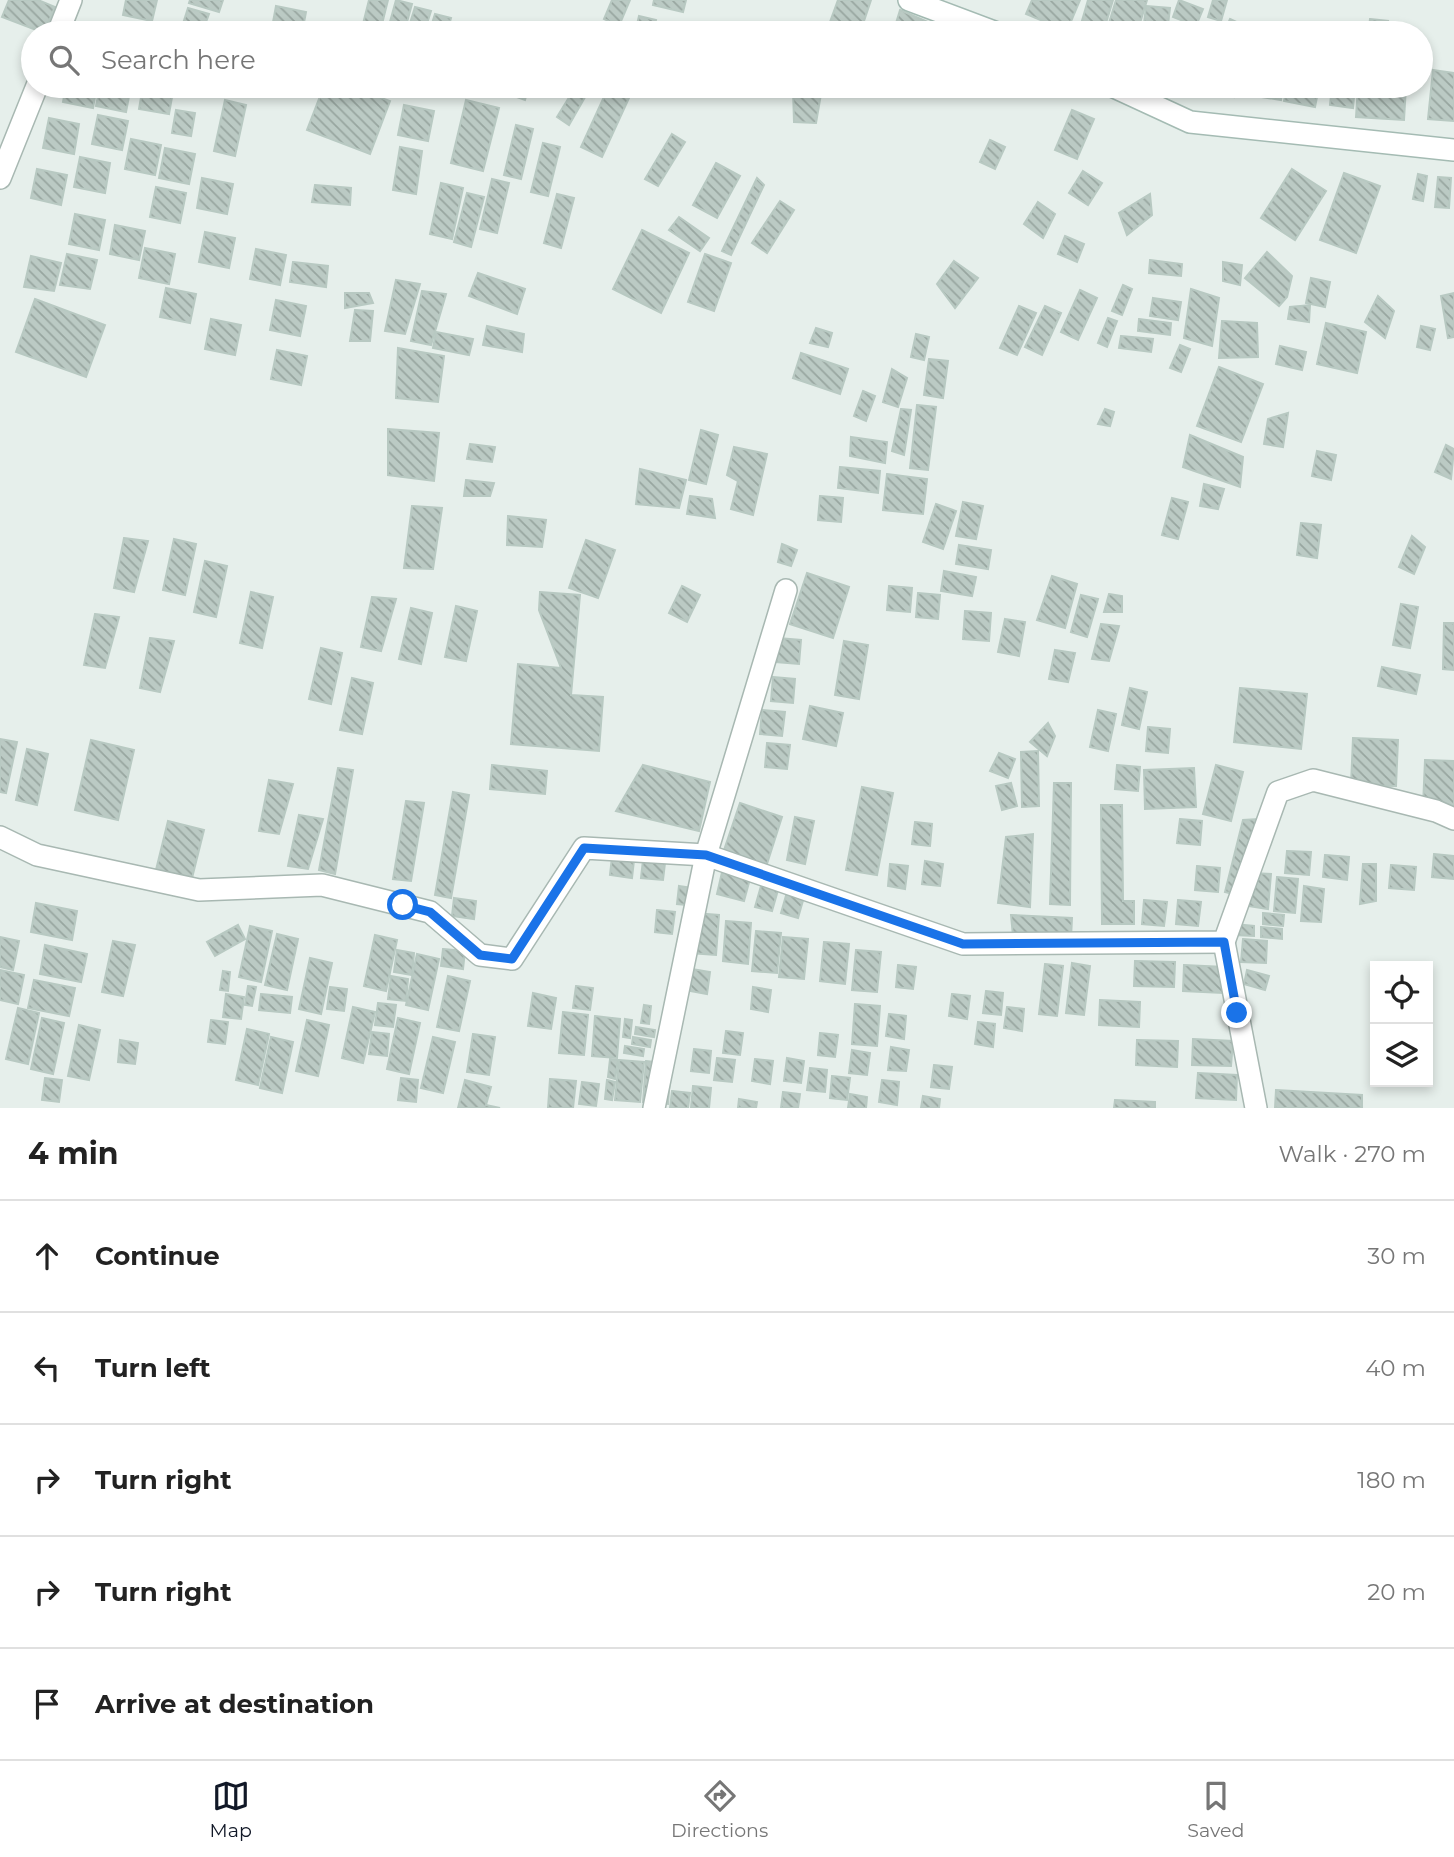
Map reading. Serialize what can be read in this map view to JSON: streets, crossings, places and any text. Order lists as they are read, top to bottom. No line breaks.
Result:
{"page":{"search":"Search here","heading":["4 min","Walk · 270 m"],"list":[["Continue","30 m"],["Turn left","40 m"],["Turn right","180 m"],["Turn right","20 m"],"Arrive at destination"],"nav":["Map","Directions","Saved"]}}
